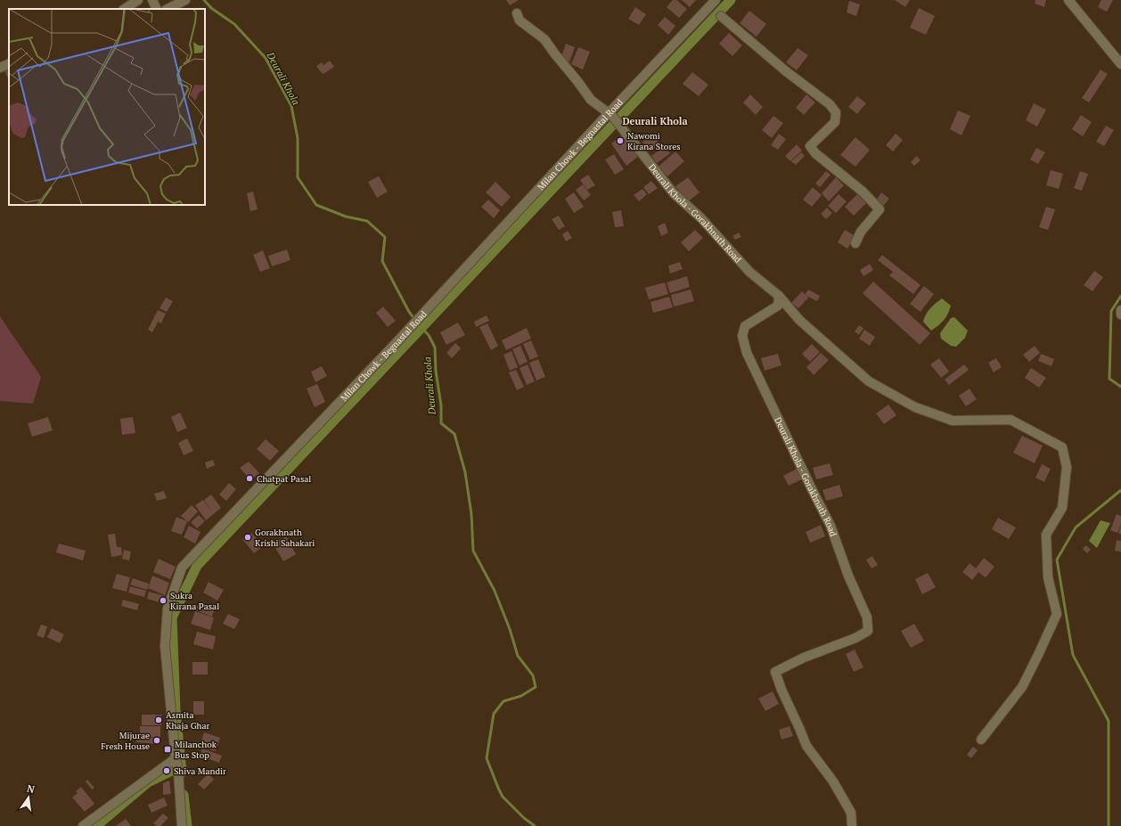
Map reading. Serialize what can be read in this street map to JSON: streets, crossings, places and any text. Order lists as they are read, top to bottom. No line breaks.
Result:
{"streets":{"street":["Milan Chowk - Begnastal Road","Deurali Khola - Gorakhnath Road"]},"crossings":[["Milan Chowk - Begnastal Road","Deurali Khola - Gorakhnath Road"]],"districts":["Deurali Khola"],"water":["Deurali Khola"],"places":{"other":["Nawomi Kirana Stores","Chatpat Pasal","Gorakhnath Krishi Sahakari","Sukra Kirana Pasal","Asmita Khaja Ghar","Mijurae Fresh House","Shiva Mandir"],"transit":["Milanchok Bus Stop"]},"north":"top"}
